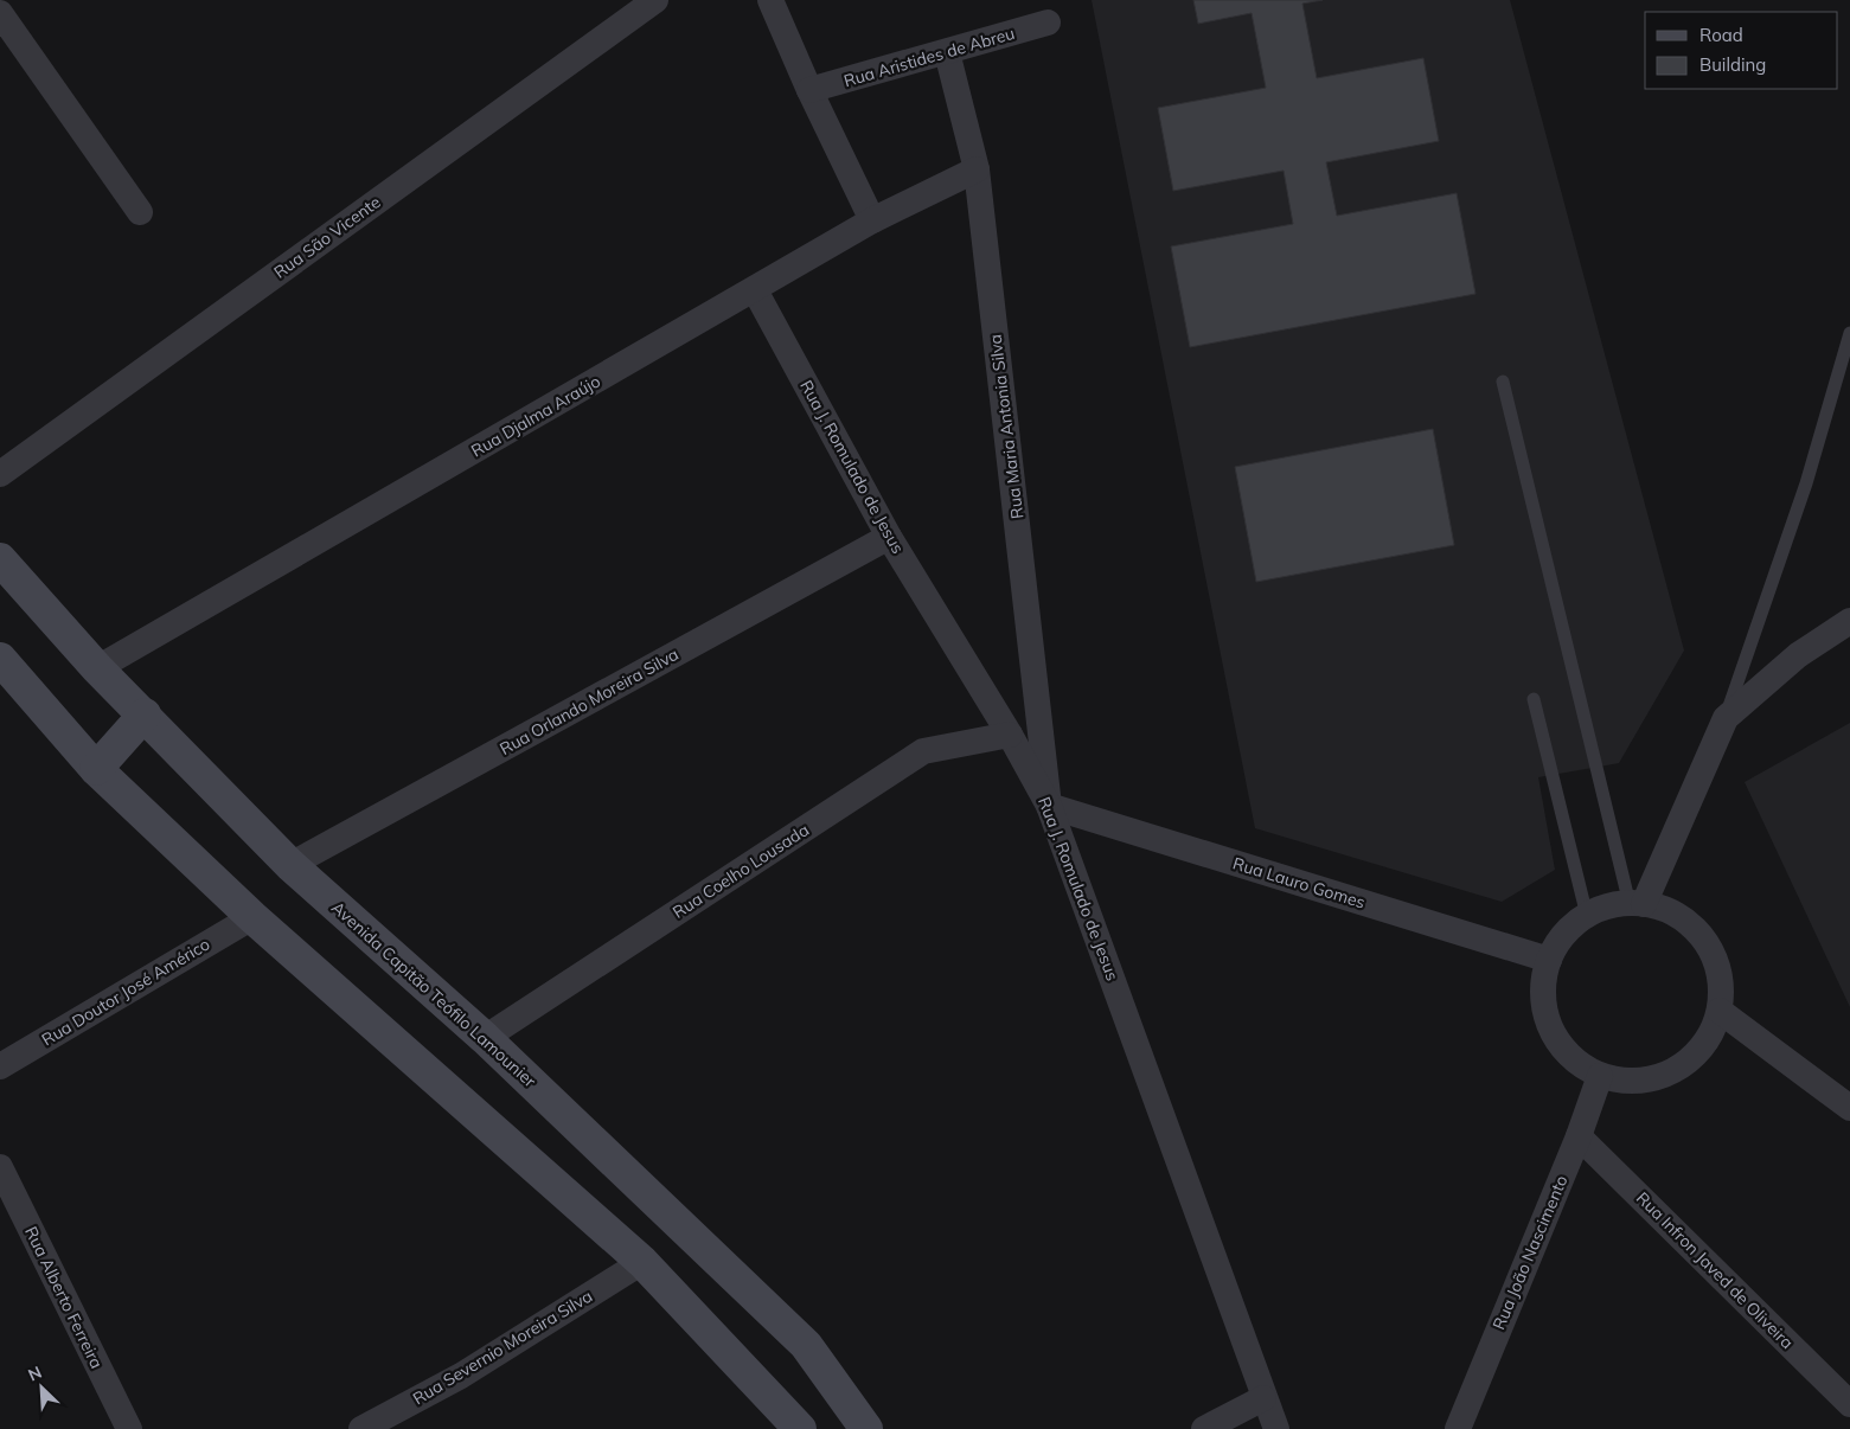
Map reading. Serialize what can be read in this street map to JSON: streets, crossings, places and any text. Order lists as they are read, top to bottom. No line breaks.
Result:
{"streets":{"main road":["Avenida Capitão Teófilo Lamounier"],"street":["Rua Aristides de Abreu","Rua São Vicente","Rua Djalma Araújo","Rua Maria Antonia Silva","Rua J. Romulado de Jesus","Rua Orlando Moreira Silva","Rua Coelho Lousada","Rua Lauro Gomes","Rua Doutor José Américo","Rua João Nascimento","Rua Infron Javed de Oliveira","Rua Alberto Ferreira","Rua Severnio Moreira Silva"]},"crossings":[["Rua Aristides de Abreu","Rua Maria Antonia Silva"],["Rua Djalma Araújo","Rua Maria Antonia Silva"],["Rua Djalma Araújo","Rua J. Romulado de Jesus"],["Rua Djalma Araújo","Avenida Capitão Teófilo Lamounier"],["Rua Maria Antonia Silva","Rua J. Romulado de Jesus"],["Rua Maria Antonia Silva","Rua Lauro Gomes"],["Rua J. Romulado de Jesus","Rua Orlando Moreira Silva"],["Rua J. Romulado de Jesus","Rua Coelho Lousada"],["Rua J. Romulado de Jesus","Rua Lauro Gomes"],["Rua Orlando Moreira Silva","Avenida Capitão Teófilo Lamounier"],["Rua Coelho Lousada","Avenida Capitão Teófilo Lamounier"],["Rua Lauro Gomes","Rua João Nascimento"],["Rua João Nascimento","Rua Infron Javed de Oliveira"]],"legend":["Road","Building"],"north":"top left"}
